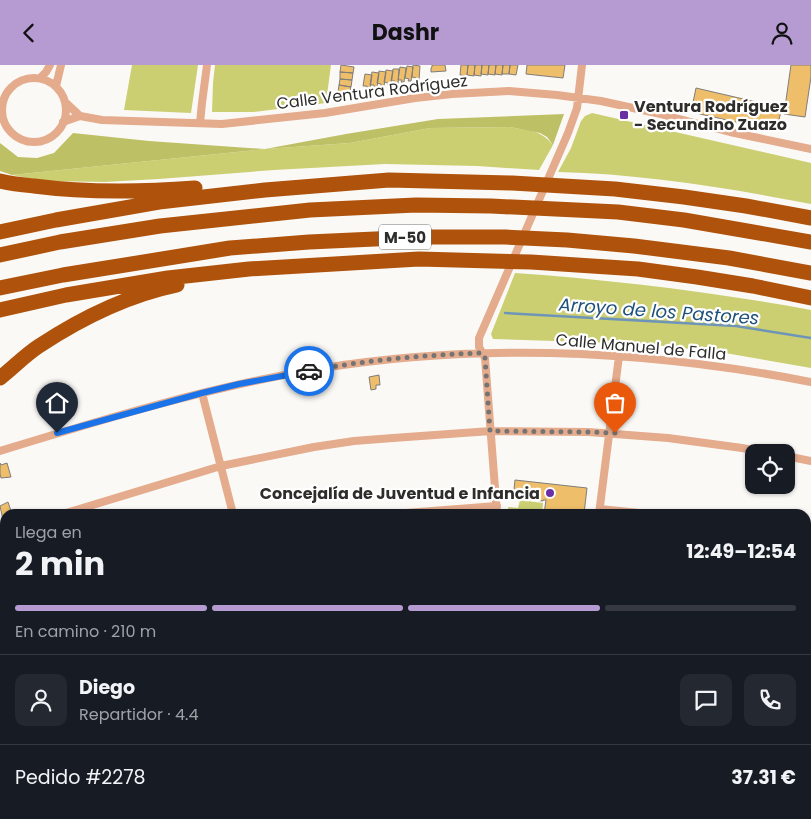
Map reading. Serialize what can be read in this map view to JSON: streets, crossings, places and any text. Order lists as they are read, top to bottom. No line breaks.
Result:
{"streets":{"highway":["M-50"],"street":["Calle Ventura Rodríguez","Calle Manuel de Falla"]},"water":["Arroyo de los Pastores"],"places":{"transit":["Ventura Rodríguez - Secundino Zuazo"],"other":["Concejalía de Juventud e Infancia"]},"page":{"header":"Dashr","heading":["2 min","Llega en","12:49–12:54"],"panel":["Diego","Repartidor · 4.4","Pedido #2278","37.31 €"],"bar":"En camino · 210 m"}}
